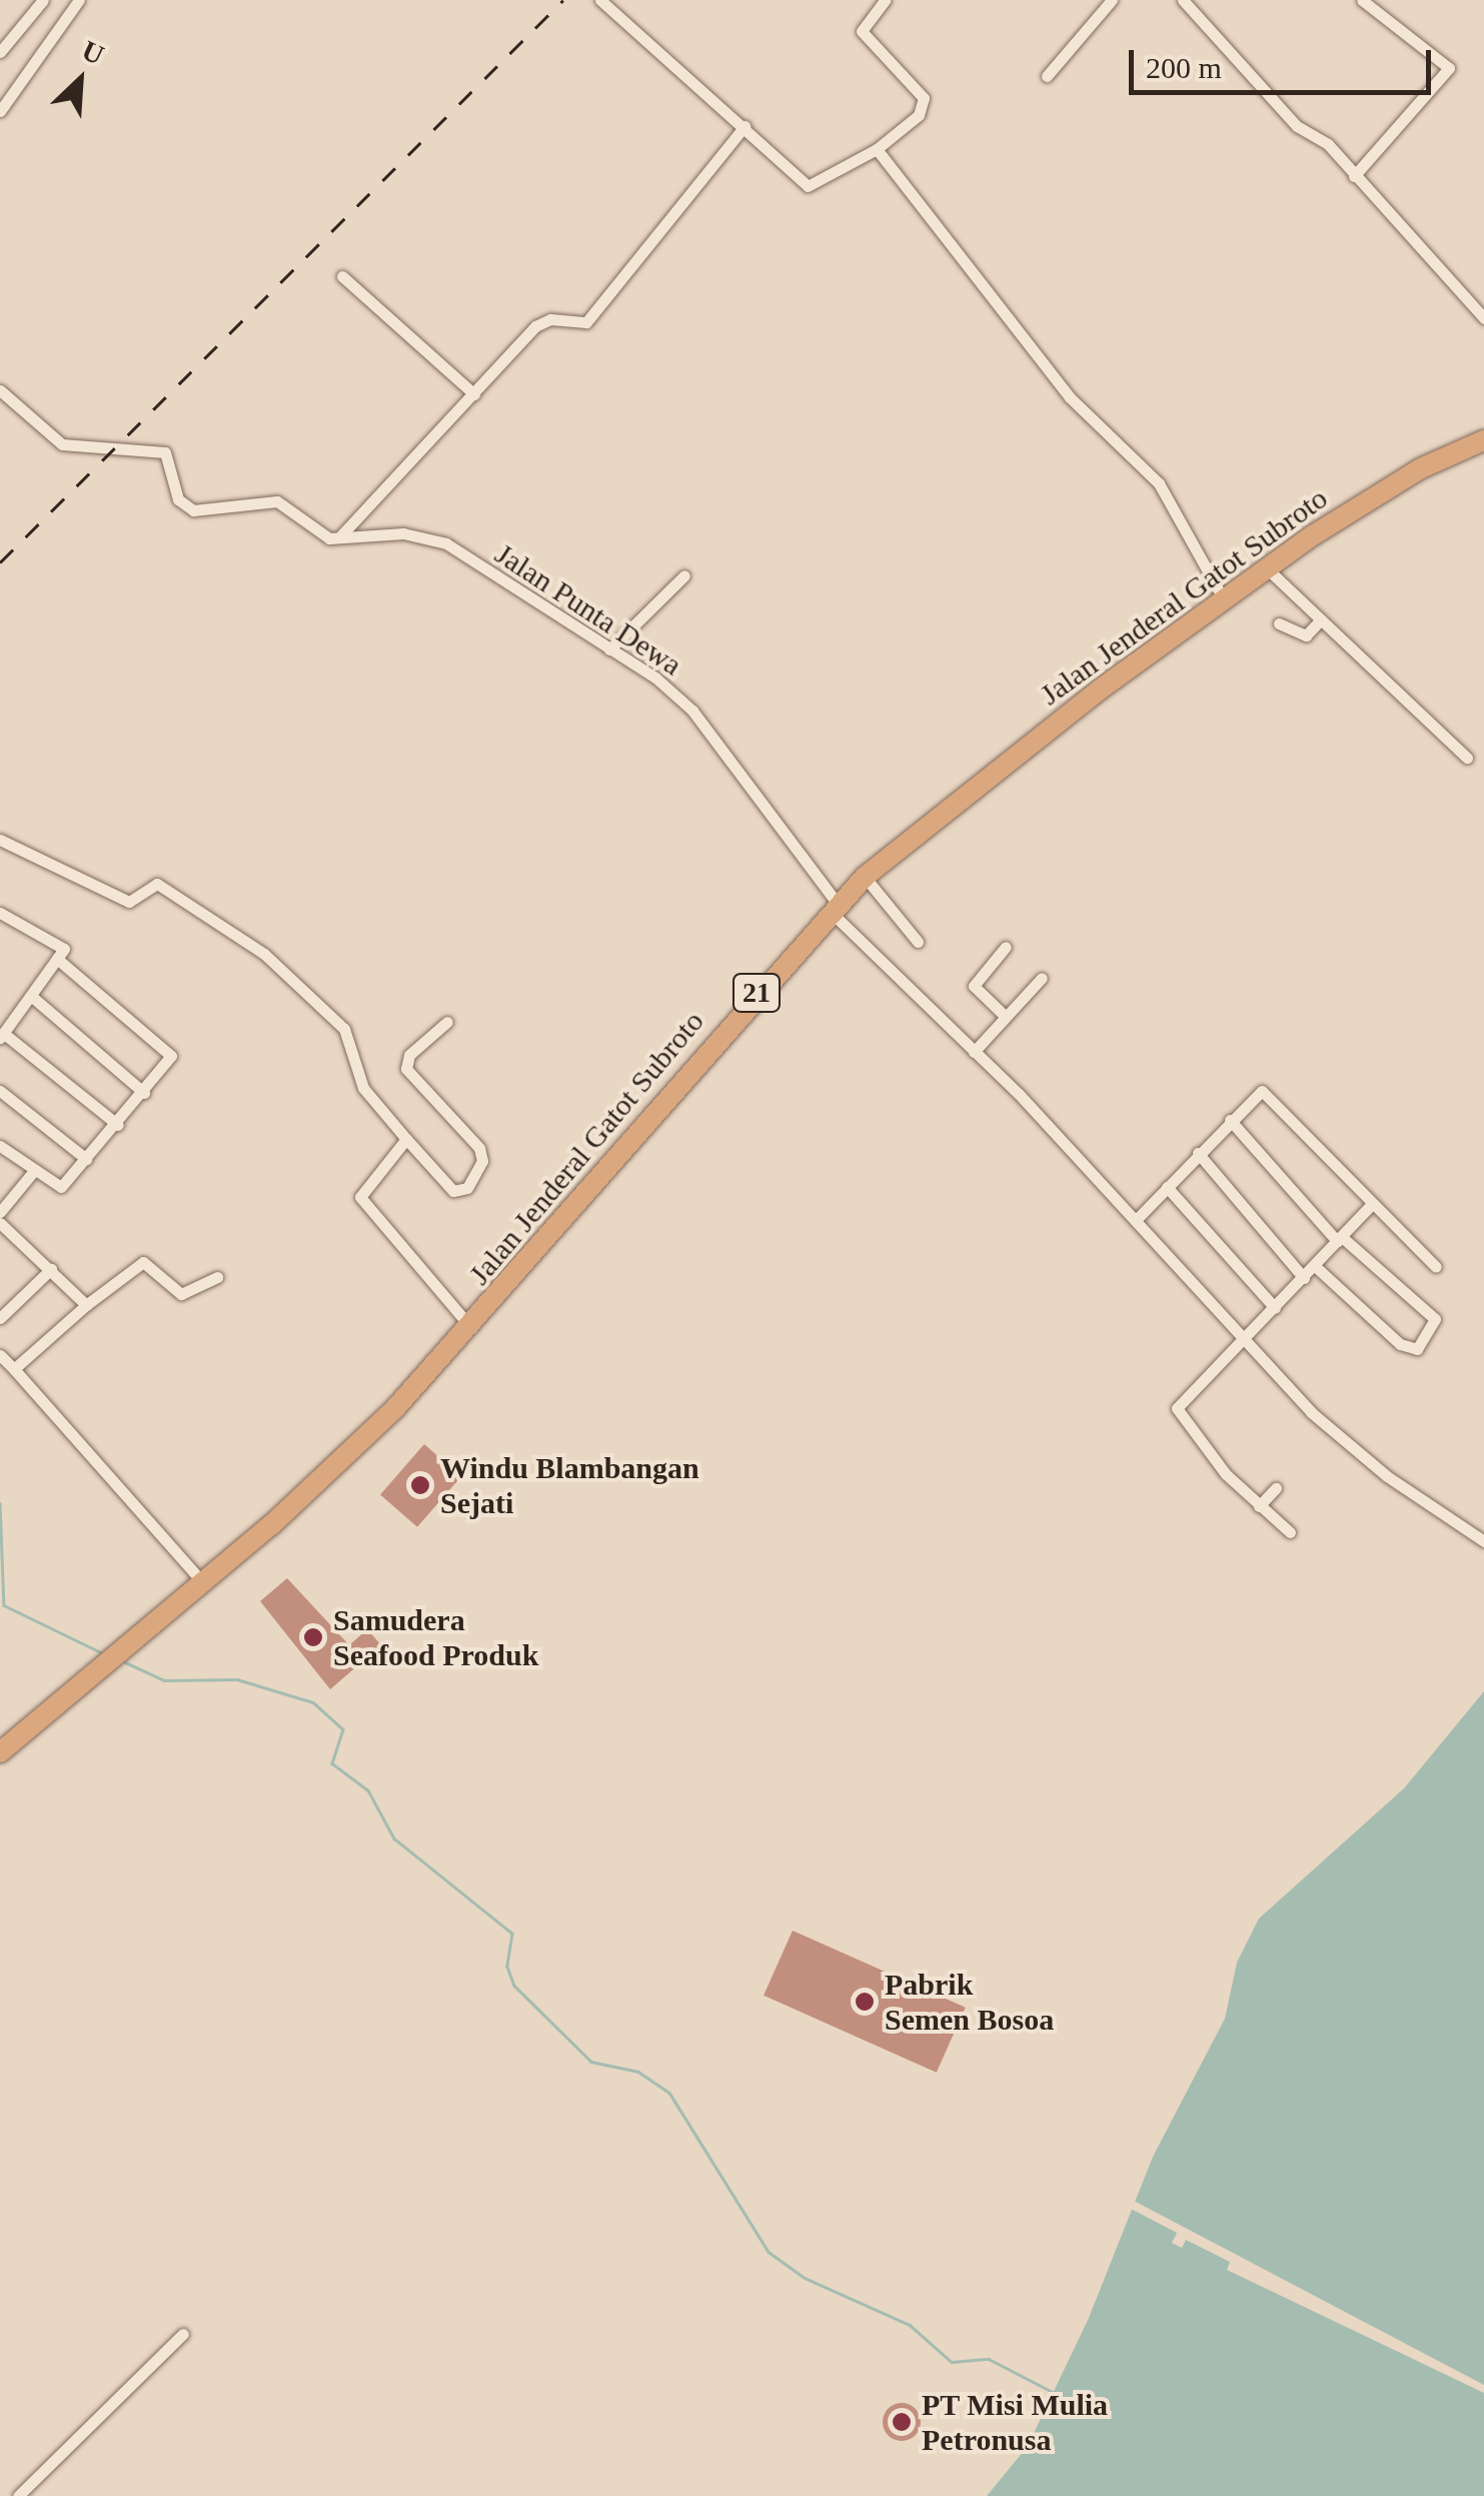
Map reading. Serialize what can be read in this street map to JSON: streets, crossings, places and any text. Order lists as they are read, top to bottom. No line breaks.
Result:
{"streets":{"highway":["Jalan Jenderal Gatot Subroto","21"],"street":["Jalan Punta Dewa"]},"crossings":[["Jalan Jenderal Gatot Subroto","Jalan Punta Dewa"]],"places":["Windu Blambangan Sejati","Samudera Seafood Produk","Pabrik Semen Bosoa","PT Misi Mulia Petronusa"],"scale_bar":"200 m","north":"top right"}
